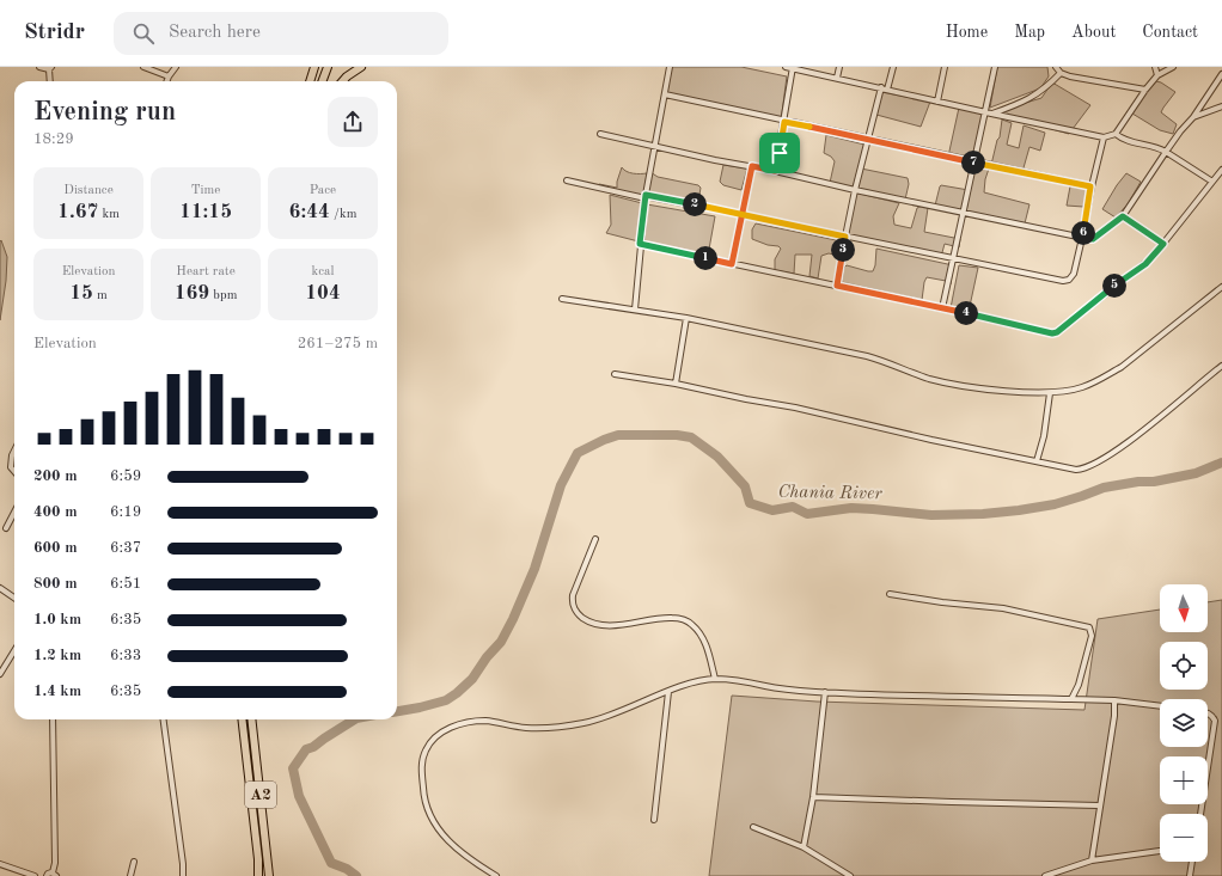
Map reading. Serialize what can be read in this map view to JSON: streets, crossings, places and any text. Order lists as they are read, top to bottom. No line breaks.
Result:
{"streets":{"highway":["A2"]},"water":["Chania River"],"north":"bottom","page":{"header":"Stridr","search":"Search here","nav":["Home","Map","About","Contact"],"heading":["Evening run","18:29"],"pins":["7","2","6","3","1","5","4"],"stats":[["Distance","1.67 km"],["Time","11:15"],["Pace","6:44 /km"],["Elevation","15 m"],["Heart rate","169 bpm"],["kcal","104"]],"chart":["Elevation","261–275 m"],"list":[{"name":"200 m","note":"6:59"},{"name":"400 m","note":"6:19"},{"name":"600 m","note":"6:37"},{"name":"800 m","note":"6:51"},{"name":"1.0 km","note":"6:35"},{"name":"1.2 km","note":"6:33"},{"name":"1.4 km","note":"6:35"}],"map_buttons":["+","−"]}}
